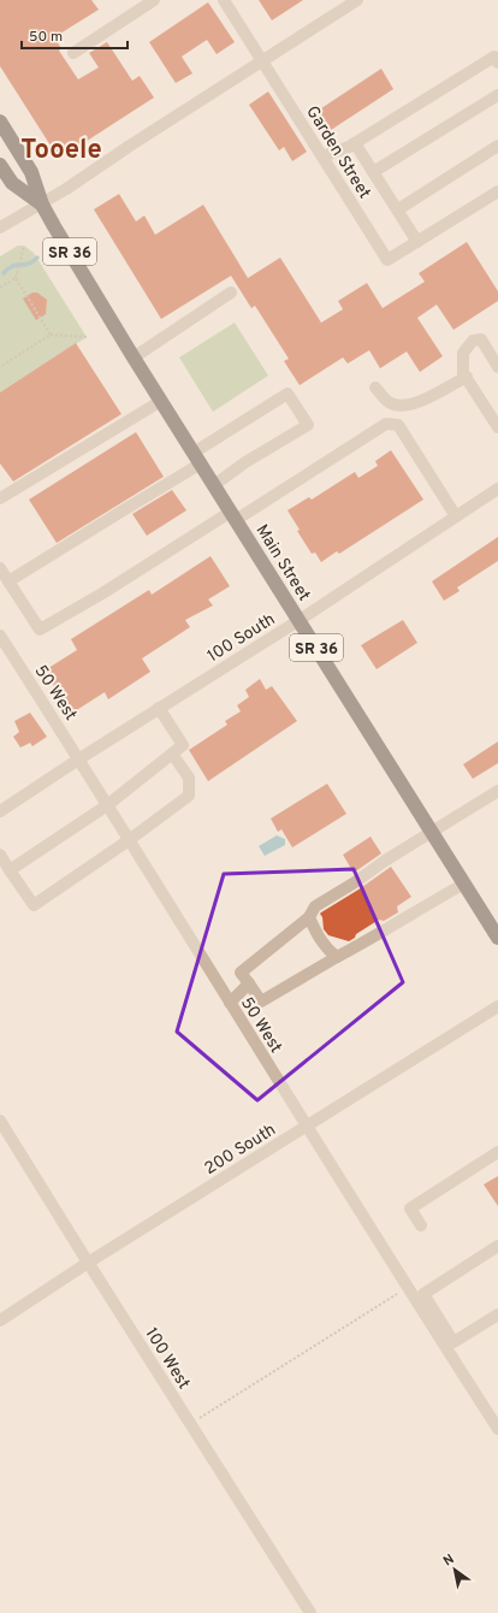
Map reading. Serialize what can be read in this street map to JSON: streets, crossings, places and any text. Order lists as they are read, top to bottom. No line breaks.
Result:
{"streets":{"highway":["SR 36","Main Street"],"street":["Garden Street","100 South","50 West","200 South","100 West"]},"crossings":[["Main Street","100 South"],["100 South","50 West"],["50 West","200 South"],["200 South","100 West"]],"districts":["Tooele"],"scale_bar":"50 m","north":"top left"}
